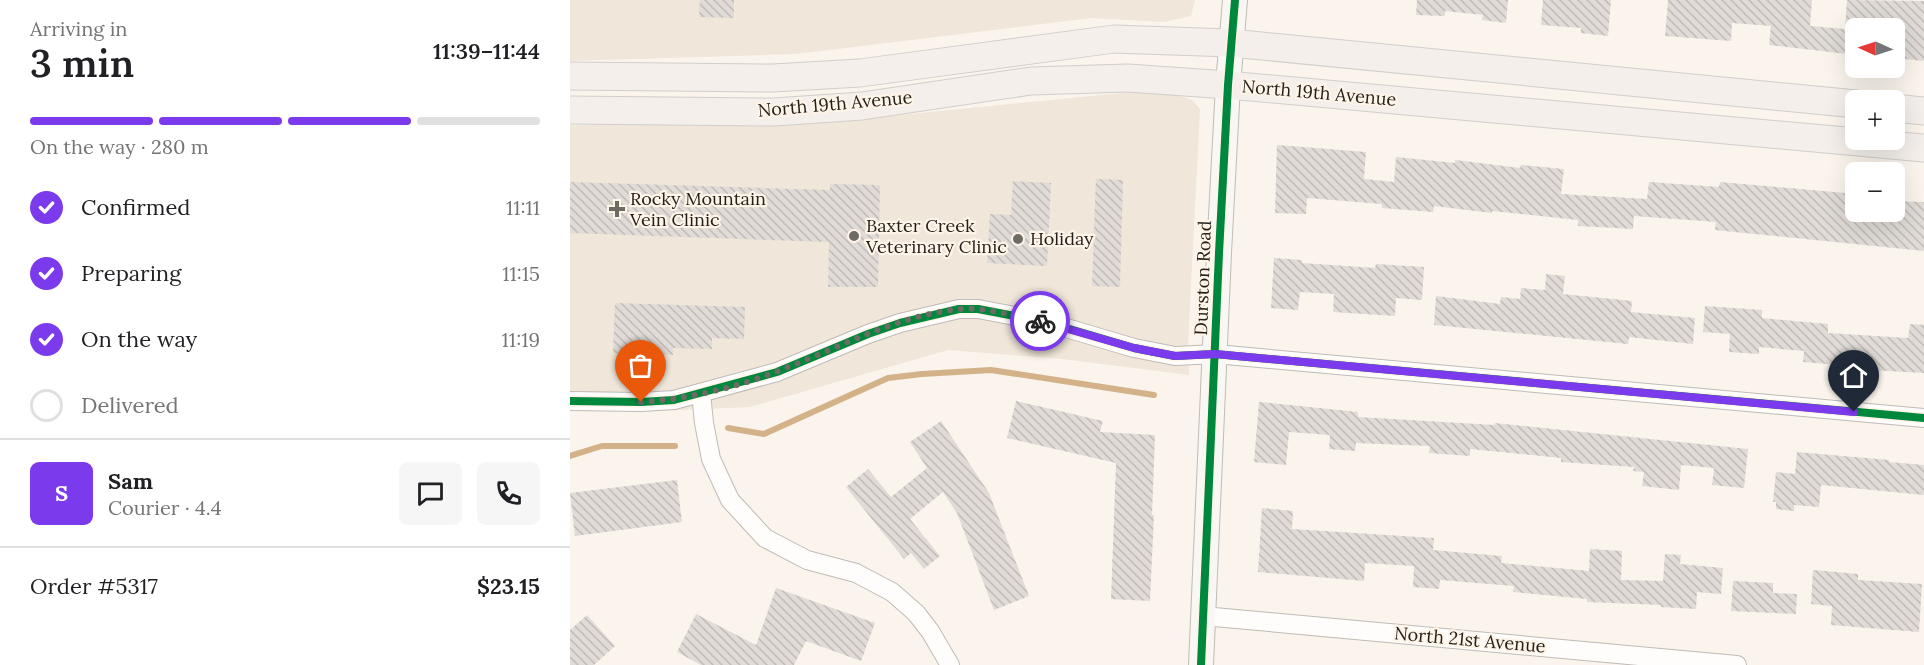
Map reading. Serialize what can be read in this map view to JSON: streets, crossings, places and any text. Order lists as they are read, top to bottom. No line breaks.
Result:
{"streets":{"main road":["North 19th Avenue","Durston Road"],"street":["North 21st Avenue"]},"crossings":[["North 19th Avenue","Durston Road"],["Durston Road","North 21st Avenue"]],"places":{"health":["Rocky Mountain Vein Clinic"],"other":["Baxter Creek Veterinary Clinic","Holiday"]},"north":"left","page":{"heading":["3 min","Arriving in","11:39–11:44"],"panel":["Sam","Courier · 4.4","Order #5317","$23.15"],"map_buttons":["+","−"],"bar":"On the way · 280 m","list":[["Confirmed","11:11"],["Preparing","11:15"],["On the way","11:19"],"Delivered"],"round":"S"}}
